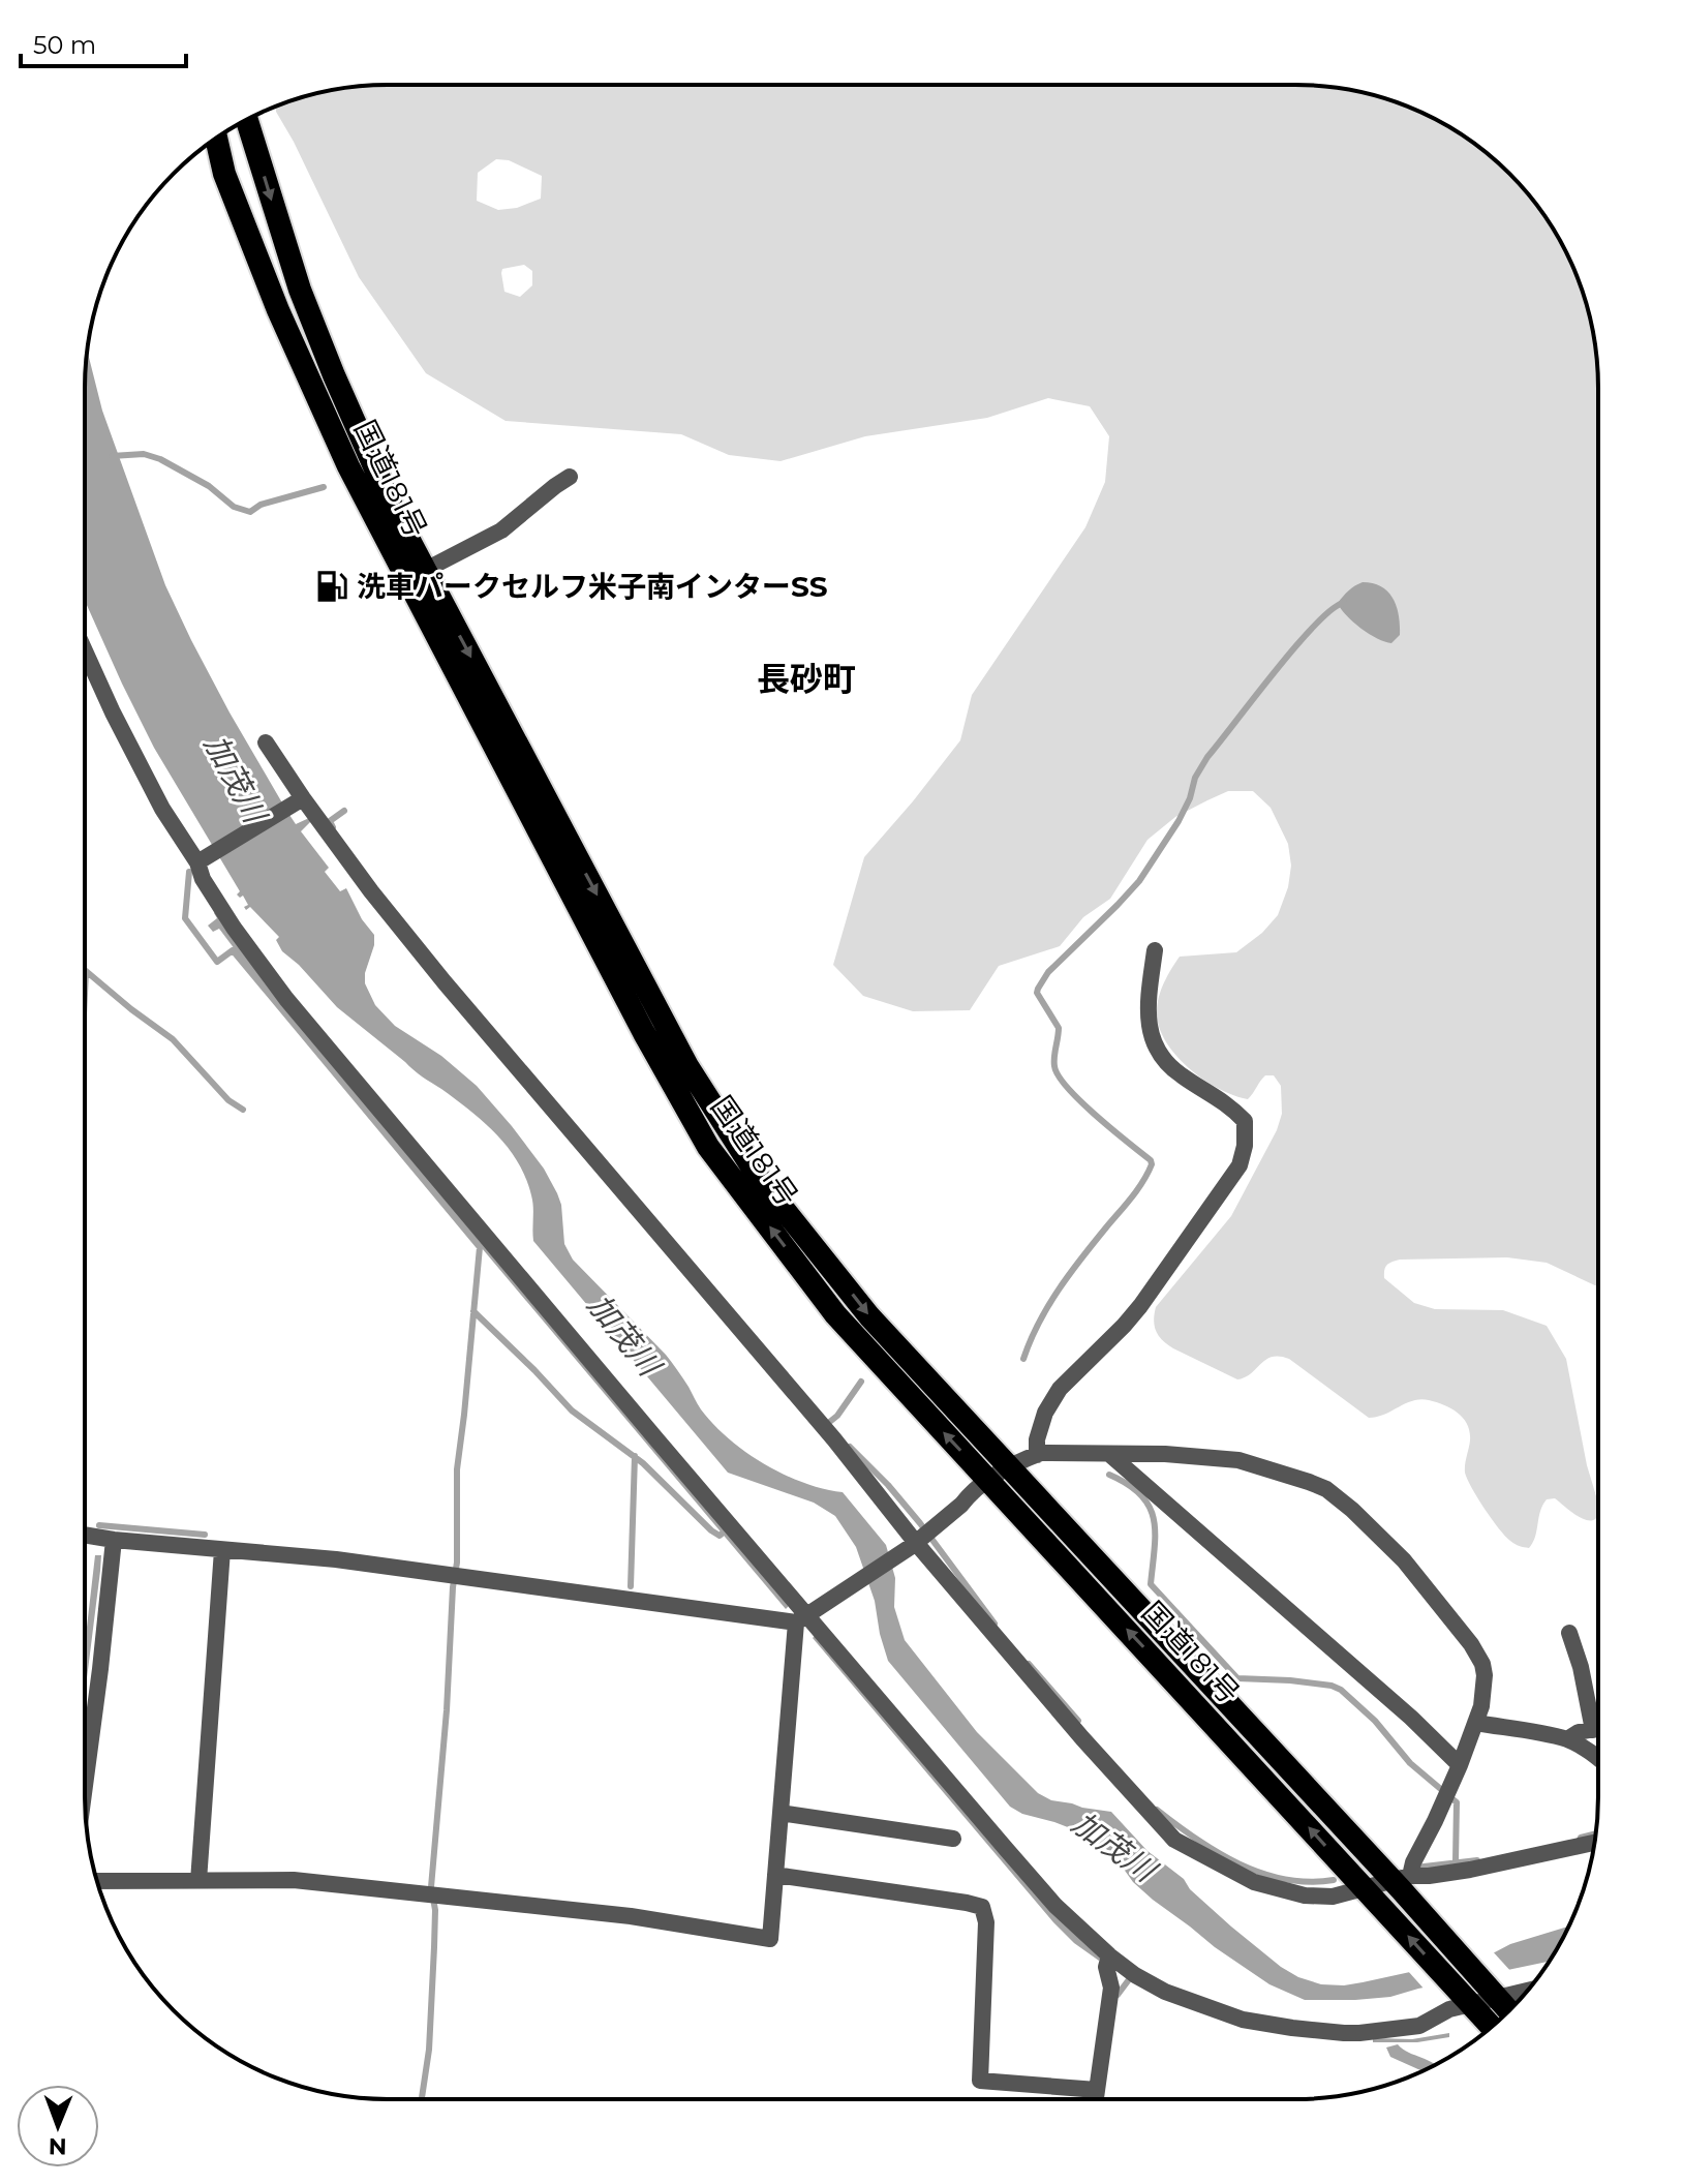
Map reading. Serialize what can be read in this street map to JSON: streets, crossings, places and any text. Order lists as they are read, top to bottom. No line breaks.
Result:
{"streets":{"highway":["国道181号"]},"districts":["長砂町"],"water":["加茂川"],"places":{"fuel station":["洗車パークセルフ米子南インターSS"]},"scale_bar":"50 m","north":"bottom"}
